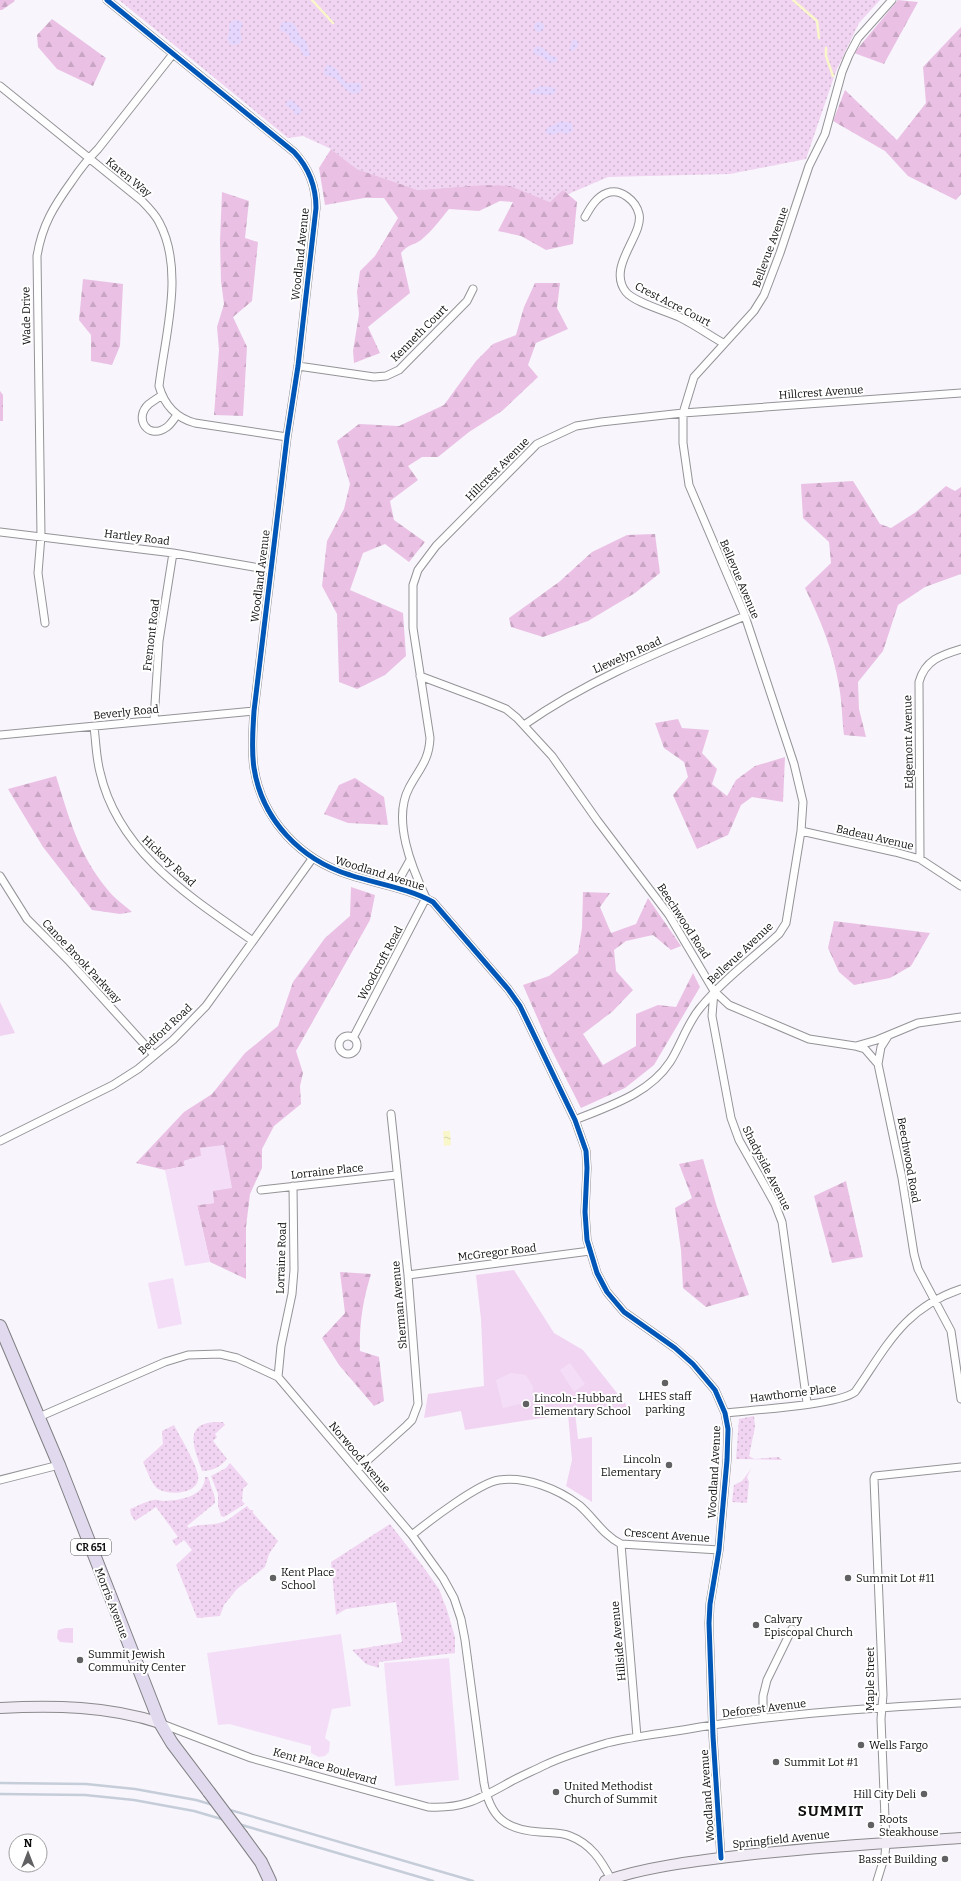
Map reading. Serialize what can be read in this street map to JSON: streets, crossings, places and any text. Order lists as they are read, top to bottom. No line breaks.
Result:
{"streets":{"main road":["CR 651","Morris Avenue","Kent Place Boulevard","Springfield Avenue"],"street":["Karen Way","Bellevue Avenue","Woodland Avenue","Crest Acre Court","Wade Drive","Kenneth Court","Hillcrest Avenue","Hartley Road","Fremont Road","Llewelyn Road","Beverly Road","Edgemont Avenue","Badeau Avenue","Hickory Road","Beechwood Road","Canoe Brook Parkway","Woodcroft Road","Bedford Road","Shadyside Avenue","Lorraine Place","McGregor Road","Lorraine Road","Sherman Avenue","Hawthorne Place","Norwood Avenue","Crescent Avenue","Hillside Avenue","Maple Street","Deforest Avenue"]},"crossings":[["Karen Way","Wade Drive"],["Bellevue Avenue","Woodland Avenue"],["Bellevue Avenue","Crest Acre Court"],["Bellevue Avenue","Hillcrest Avenue"],["Bellevue Avenue","Llewelyn Road"],["Bellevue Avenue","Badeau Avenue"],["Bellevue Avenue","Beechwood Road"],["Bellevue Avenue","Shadyside Avenue"],["Woodland Avenue","Wade Drive"],["Woodland Avenue","Kenneth Court"],["Woodland Avenue","Hillcrest Avenue"],["Woodland Avenue","Hartley Road"],["Woodland Avenue","Beverly Road"],["Woodland Avenue","Woodcroft Road"],["Woodland Avenue","Bedford Road"],["Woodland Avenue","McGregor Road"],["Woodland Avenue","Hawthorne Place"],["Woodland Avenue","Crescent Avenue"],["Woodland Avenue","Deforest Avenue"],["Woodland Avenue","Springfield Avenue"],["Wade Drive","Hartley Road"],["Hillcrest Avenue","Beechwood Road"],["Hillcrest Avenue","Woodcroft Road"],["Hartley Road","Fremont Road"],["Fremont Road","Beverly Road"],["Llewelyn Road","Beechwood Road"],["Beverly Road","Hickory Road"],["Edgemont Avenue","Badeau Avenue"],["Hickory Road","Bedford Road"],["Beechwood Road","Shadyside Avenue"],["Beechwood Road","Hawthorne Place"],["Canoe Brook Parkway","Bedford Road"],["Shadyside Avenue","Hawthorne Place"],["Lorraine Place","Lorraine Road"],["Lorraine Place","Sherman Avenue"],["McGregor Road","Sherman Avenue"],["Lorraine Road","Norwood Avenue"],["Sherman Avenue","Norwood Avenue"],["Norwood Avenue","Crescent Avenue"],["Norwood Avenue","Morris Avenue"],["Norwood Avenue","Deforest Avenue"],["Norwood Avenue","Kent Place Boulevard"],["Crescent Avenue","Hillside Avenue"],["Morris Avenue","Kent Place Boulevard"],["Hillside Avenue","Deforest Avenue"],["Maple Street","Deforest Avenue"],["Maple Street","Springfield Avenue"],["Deforest Avenue","Kent Place Boulevard"]],"districts":["SUMMIT"],"places":["LHES staff parking","Lincoln-Hubbard Elementary School","Lincoln Elementary","Kent Place School","Summit Lot #11","Calvary Episcopal Church","Summit Jewish Community Center","Wells Fargo","Summit Lot #1","United Methodist Church of Summit","Hill City Deli","Roots Steakhouse","Basset Building"],"north":"top"}
